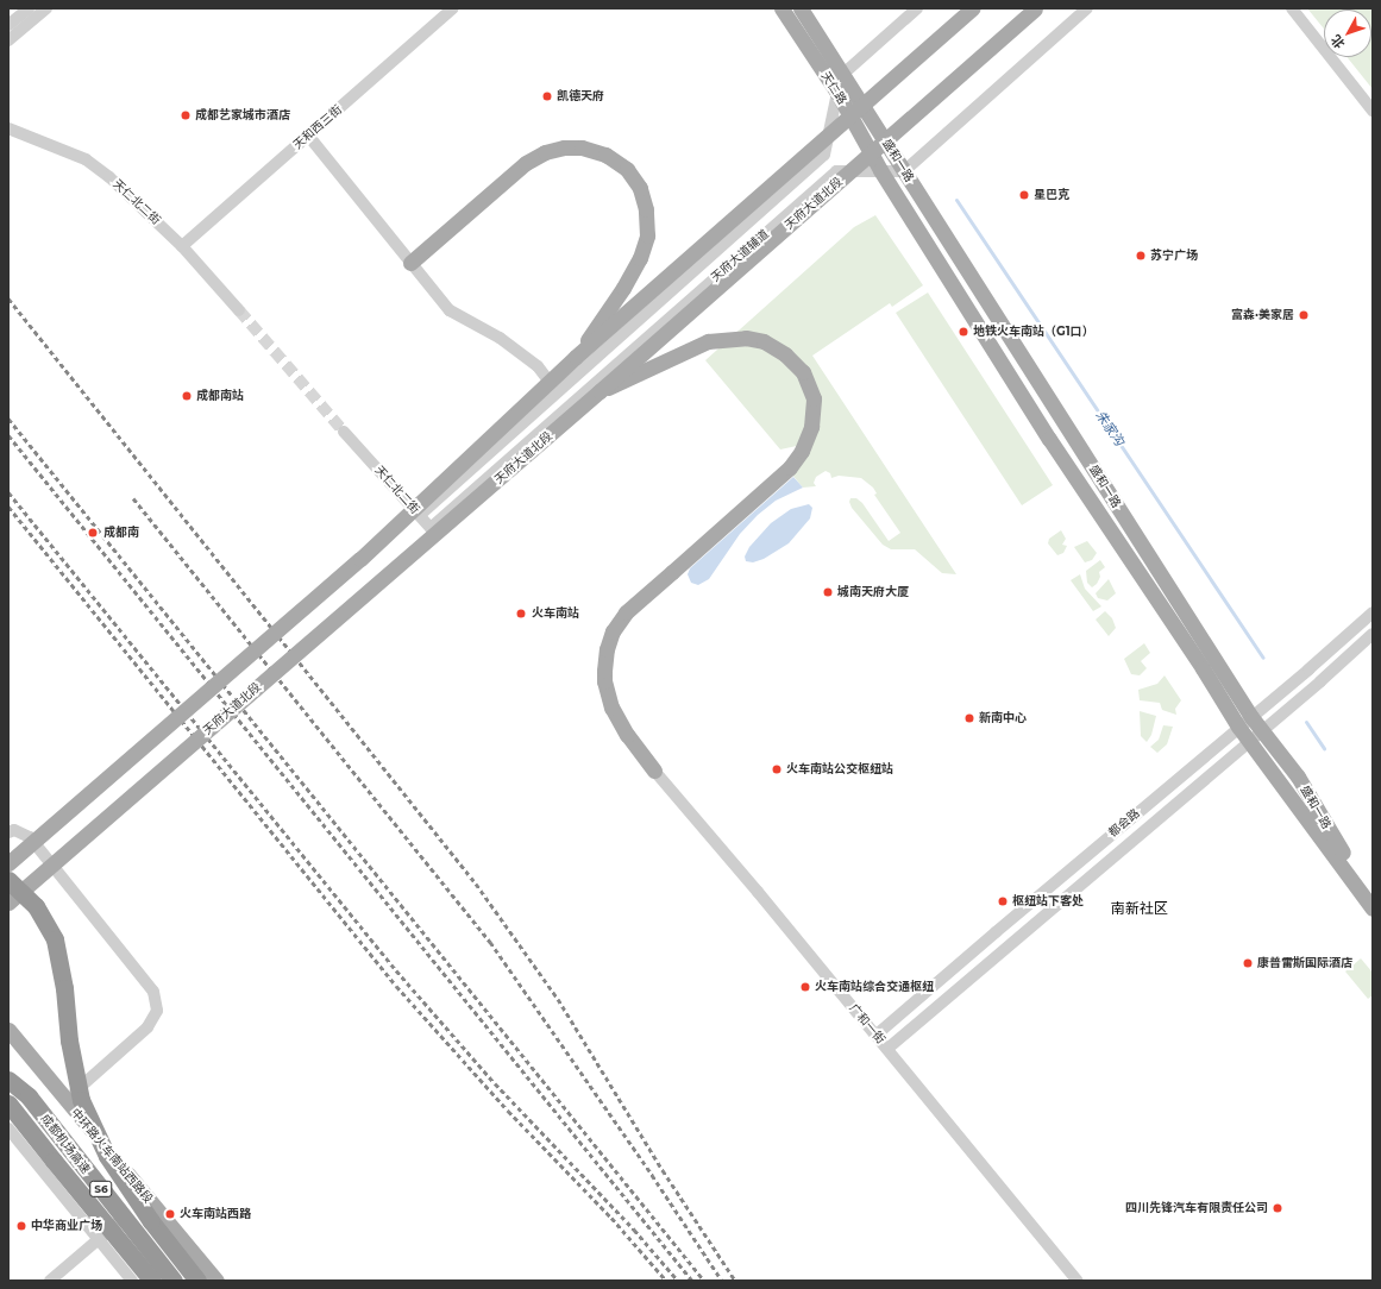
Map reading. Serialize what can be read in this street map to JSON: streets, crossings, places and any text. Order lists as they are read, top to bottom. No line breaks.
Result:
{"streets":{"highway":["成都机场高速","S6"],"main road":["天仁路","盛和一路","天府大道北段","中环路火车南站西路段"],"street":["天和西三街","天仁北二街","天府大道辅道","都会路","广和一街"]},"crossings":[["天仁路","盛和一路"],["天仁路","天府大道辅道"],["天和西三街","天仁北二街"],["盛和一路","天府大道辅道"],["盛和一路","都会路"],["天仁北二街","天府大道辅道"],["都会路","广和一街"]],"districts":["南新社区"],"water":["朱家沟"],"places":["凯德天府","成都艺家城市酒店","星巴克","苏宁广场","富森·美家居","地铁火车南站（G1口）","成都南站","成都南","城南天府大厦","火车南站","新南中心","火车南站公交枢纽站","枢纽站下客处","康普雷斯国际酒店","火车南站综合交通枢纽","四川先锋汽车有限责任公司","火车南站西路","中华商业广场"],"north":"bottom left"}
